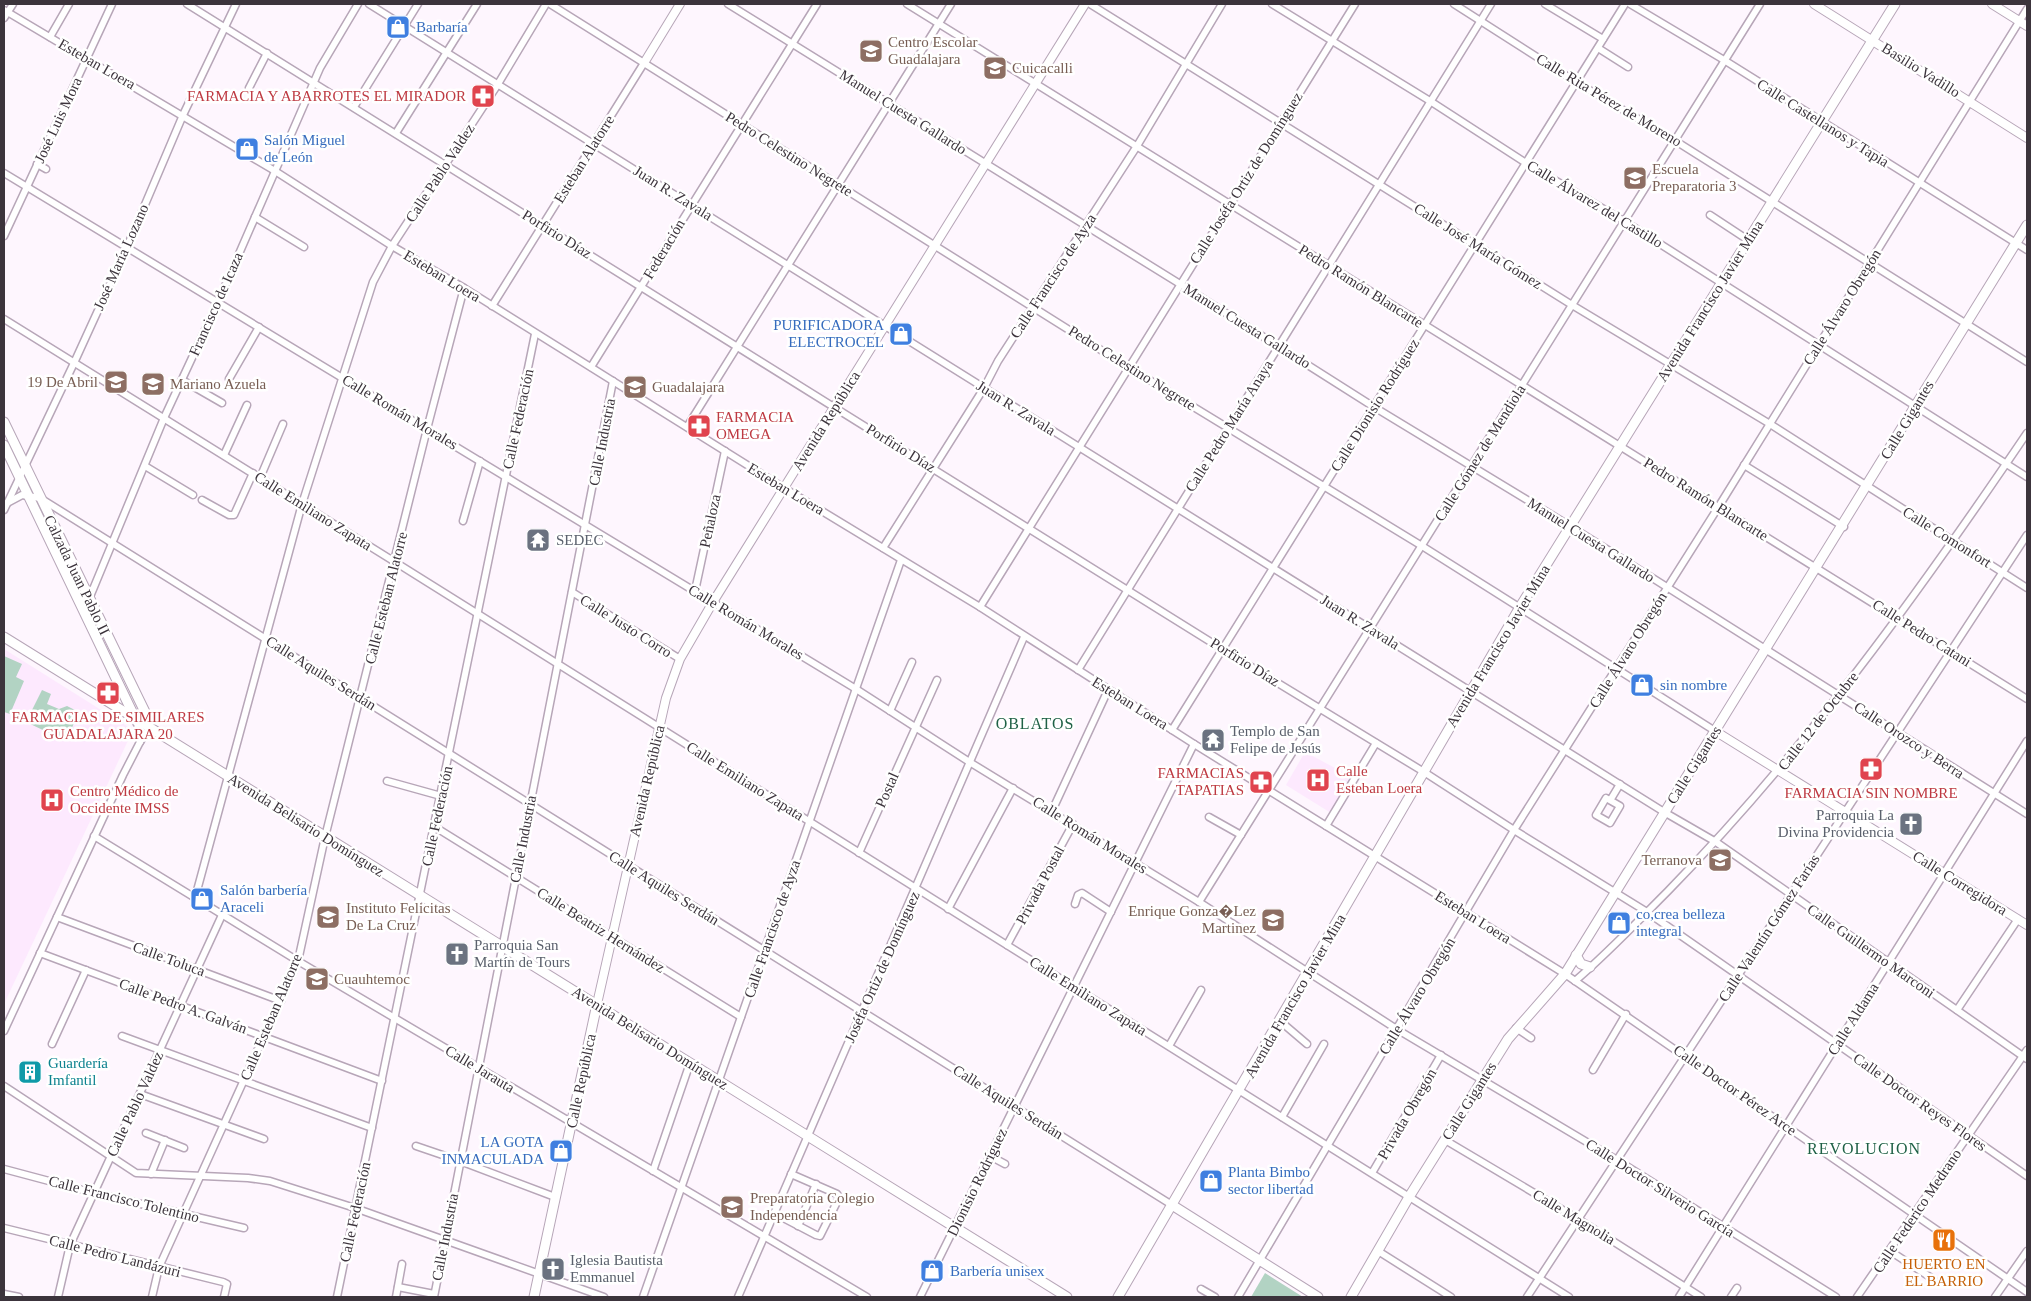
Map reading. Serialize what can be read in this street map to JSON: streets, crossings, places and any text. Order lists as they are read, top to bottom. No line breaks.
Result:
{"streets":{"main road":["Avenida Francisco Javier Mina","Calle Gigantes","Calzada Juan Pablo II","Calle Aquiles Serdán","Avenida Belisario Domínguez","Calle República"],"street":["Esteban Loera","Basilio Vadillo","Calle Rita Pérez de Moreno","Manuel Cuesta Gallardo","José Luis Mora","Calle Castellanos y Tapia","Pedro Celestino Negrete","Esteban Alatorre","Calle Pablo Valdez","Calle Joséfa Ortiz de Domínguez","Juan R. Zavala","Calle Álvarez del Castillo","Porfirio Díaz","Calle José María Gómez","Federación","José María Lozano","Calle Francisco de Ayza","Pedro Ramón Blancarte","Francisco de Icaza","Calle Álvaro Obregón","Calle Dionisio Rodríguez","Calle Román Morales","Calle Federación","Avenida República","Calle Pedro María Anaya","Calle Industria","Calle Gómez de Mendiola","Calle Emiliano Zapata","Peñaloza","Calle Comonfort","Calle Esteban Alatorre","Calle Justo Corro","Calle Pedro Catani","Calle 12 de Octubre","Calle Orozco y Berra","Postal","Calle Corregidora","Privada Postal","Calle Valentín Gómez Farías","Calle Beatriz Hernández","Calle Guillermo Marconi","Calle Toluca","Joséfa Ortiz de Domínguez","Calle Pedro A. Galván","Calle Aldama","Calle Jarauta","Calle Doctor Pérez Arce","Calle Doctor Reyes Flores","Privada Obregón","Dionisio Rodríguez","Calle Doctor Silverio García","Calle Francisco Tolentino","Calle Federico Medrano","Calle Magnolia","Calle Pedro Landázuri"]},"crossings":[["Esteban Loera","José Luis Mora"],["Esteban Loera","Esteban Alatorre"],["Esteban Loera","Calle Pablo Valdez"],["Esteban Loera","Calle Joséfa Ortiz de Domínguez"],["Esteban Loera","Federación"],["Esteban Loera","José María Lozano"],["Esteban Loera","Calle Francisco de Ayza"],["Esteban Loera","Avenida Francisco Javier Mina"],["Esteban Loera","Francisco de Icaza"],["Esteban Loera","Calle Álvaro Obregón"],["Esteban Loera","Calle Dionisio Rodríguez"],["Esteban Loera","Calle Federación"],["Esteban Loera","Calle Gigantes"],["Esteban Loera","Avenida República"],["Esteban Loera","Calle Pedro María Anaya"],["Esteban Loera","Calle Industria"],["Esteban Loera","Calle Gómez de Mendiola"],["Esteban Loera","Peñaloza"],["Esteban Loera","Calle Esteban Alatorre"],["Esteban Loera","Joséfa Ortiz de Domínguez"],["Esteban Loera","Calle Doctor Pérez Arce"],["Esteban Loera","Dionisio Rodríguez"],["Basilio Vadillo","Avenida Francisco Javier Mina"],["Basilio Vadillo","Calle Álvaro Obregón"],["Calle Rita Pérez de Moreno","Avenida Francisco Javier Mina"],["Calle Rita Pérez de Moreno","Calle Álvaro Obregón"],["Calle Rita Pérez de Moreno","Calle Dionisio Rodríguez"],["Calle Rita Pérez de Moreno","Calle Gigantes"],["Calle Rita Pérez de Moreno","Calle Pedro María Anaya"],["Calle Rita Pérez de Moreno","Calle Gómez de Mendiola"],["Manuel Cuesta Gallardo","Calle Joséfa Ortiz de Domínguez"],["Manuel Cuesta Gallardo","Federación"],["Manuel Cuesta Gallardo","Calle Francisco de Ayza"],["Manuel Cuesta Gallardo","Avenida Francisco Javier Mina"],["Manuel Cuesta Gallardo","Calle Álvaro Obregón"],["Manuel Cuesta Gallardo","Calle Dionisio Rodríguez"],["Manuel Cuesta Gallardo","Calle Gigantes"],["Manuel Cuesta Gallardo","Avenida República"],["Manuel Cuesta Gallardo","Calle Pedro María Anaya"],["Manuel Cuesta Gallardo","Calle Gómez de Mendiola"],["Manuel Cuesta Gallardo","Calle Orozco y Berra"],["José Luis Mora","Calle Román Morales"],["Calle Castellanos y Tapia","Avenida Francisco Javier Mina"],["Calle Castellanos y Tapia","Calle Álvaro Obregón"],["Calle Castellanos y Tapia","Calle Gigantes"],["Calle Castellanos y Tapia","Calle Gómez de Mendiola"],["Pedro Celestino Negrete","Esteban Alatorre"],["Pedro Celestino Negrete","Calle Joséfa Ortiz de Domínguez"],["Pedro Celestino Negrete","Federación"],["Pedro Celestino Negrete","Calle Francisco de Ayza"],["Pedro Celestino Negrete","Avenida Francisco Javier Mina"],["Pedro Celestino Negrete","Calle Álvaro Obregón"],["Pedro Celestino Negrete","Calle Dionisio Rodríguez"],["Pedro Celestino Negrete","Calle Gigantes"],["Pedro Celestino Negrete","Avenida República"],["Pedro Celestino Negrete","Calle Pedro María Anaya"],["Pedro Celestino Negrete","Calle Gómez de Mendiola"],["Pedro Celestino Negrete","Calle Corregidora"],["Esteban Alatorre","Juan R. Zavala"],["Esteban Alatorre","Porfirio Díaz"],["Calle Pablo Valdez","Juan R. Zavala"],["Calle Pablo Valdez","Porfirio Díaz"],["Calle Pablo Valdez","Calle Román Morales"],["Calle Pablo Valdez","Calle Emiliano Zapata"],["Calle Pablo Valdez","Calle Aquiles Serdán"],["Calle Pablo Valdez","Avenida Belisario Domínguez"],["Calle Pablo Valdez","Calle Toluca"],["Calle Pablo Valdez","Calle Pedro A. Galván"],["Calle Pablo Valdez","Calle Jarauta"],["Calle Pablo Valdez","Calle Francisco Tolentino"],["Calle Pablo Valdez","Calle Pedro Landázuri"],["Calle Joséfa Ortiz de Domínguez","Juan R. Zavala"],["Calle Joséfa Ortiz de Domínguez","Calle Álvarez del Castillo"],["Calle Joséfa Ortiz de Domínguez","Porfirio Díaz"],["Calle Joséfa Ortiz de Domínguez","Calle José María Gómez"],["Calle Joséfa Ortiz de Domínguez","Pedro Ramón Blancarte"],["Juan R. Zavala","Federación"],["Juan R. Zavala","Calle Francisco de Ayza"],["Juan R. Zavala","Avenida Francisco Javier Mina"],["Juan R. Zavala","Calle Álvaro Obregón"],["Juan R. Zavala","Calle Dionisio Rodríguez"],["Juan R. Zavala","Calle Gigantes"],["Juan R. Zavala","Avenida República"],["Juan R. Zavala","Calle Pedro María Anaya"],["Juan R. Zavala","Calle Gómez de Mendiola"],["Juan R. Zavala","Calle Guillermo Marconi"],["Calle Álvarez del Castillo","Avenida Francisco Javier Mina"],["Calle Álvarez del Castillo","Calle Álvaro Obregón"],["Calle Álvarez del Castillo","Calle Dionisio Rodríguez"],["Calle Álvarez del Castillo","Calle Gigantes"],["Calle Álvarez del Castillo","Calle Pedro María Anaya"],["Calle Álvarez del Castillo","Calle Gómez de Mendiola"],["Calle Álvarez del Castillo","Calle 12 de Octubre"],["Porfirio Díaz","Federación"],["Porfirio Díaz","José María Lozano"],["Porfirio Díaz","Calle Francisco de Ayza"],["Porfirio Díaz","Avenida Francisco Javier Mina"],["Porfirio Díaz","Francisco de Icaza"],["Porfirio Díaz","Calle Álvaro Obregón"],["Porfirio Díaz","Calle Dionisio Rodríguez"],["Porfirio Díaz","Calle Gigantes"],["Porfirio Díaz","Avenida República"],["Porfirio Díaz","Calle Pedro María Anaya"],["Porfirio Díaz","Calle Gómez de Mendiola"],["Porfirio Díaz","Calle Doctor Reyes Flores"],["Calle José María Gómez","Calle Francisco de Ayza"],["Calle José María Gómez","Avenida Francisco Javier Mina"],["Calle José María Gómez","Calle Álvaro Obregón"],["Calle José María Gómez","Calle Dionisio Rodríguez"],["Calle José María Gómez","Calle Gigantes"],["Calle José María Gómez","Calle Pedro María Anaya"],["Calle José María Gómez","Calle Gómez de Mendiola"],["Calle José María Gómez","Calle Comonfort"],["José María Lozano","Calle Román Morales"],["José María Lozano","Calle Emiliano Zapata"],["José María Lozano","Calzada Juan Pablo II"],["Calle Francisco de Ayza","Pedro Ramón Blancarte"],["Calle Francisco de Ayza","Calle Román Morales"],["Calle Francisco de Ayza","Calle Emiliano Zapata"],["Calle Francisco de Ayza","Calle Aquiles Serdán"],["Calle Francisco de Ayza","Avenida Belisario Domínguez"],["Calle Francisco de Ayza","Calle Beatriz Hernández"],["Calle Francisco de Ayza","Calle Jarauta"],["Pedro Ramón Blancarte","Avenida Francisco Javier Mina"],["Pedro Ramón Blancarte","Calle Álvaro Obregón"],["Pedro Ramón Blancarte","Calle Dionisio Rodríguez"],["Pedro Ramón Blancarte","Calle Gigantes"],["Pedro Ramón Blancarte","Avenida República"],["Pedro Ramón Blancarte","Calle Pedro María Anaya"],["Pedro Ramón Blancarte","Calle Gómez de Mendiola"],["Pedro Ramón Blancarte","Calle Pedro Catani"],["Avenida Francisco Javier Mina","Calle Román Morales"],["Avenida Francisco Javier Mina","Calle Emiliano Zapata"],["Avenida Francisco Javier Mina","Calle Aquiles Serdán"],["Francisco de Icaza","Calle Román Morales"],["Francisco de Icaza","Calle Emiliano Zapata"],["Francisco de Icaza","Calzada Juan Pablo II"],["Francisco de Icaza","Calle Aquiles Serdán"],["Calle Álvaro Obregón","Calle Román Morales"],["Calle Álvaro Obregón","Calle Emiliano Zapata"],["Calle Álvaro Obregón","Calle Aquiles Serdán"],["Calle Román Morales","Calle Federación"],["Calle Román Morales","Calle Gigantes"],["Calle Román Morales","Avenida República"],["Calle Román Morales","Calle Industria"],["Calle Román Morales","Calle Gómez de Mendiola"],["Calle Román Morales","Peñaloza"],["Calle Román Morales","Calle Esteban Alatorre"],["Calle Román Morales","Postal"],["Calle Román Morales","Privada Postal"],["Calle Román Morales","Joséfa Ortiz de Domínguez"],["Calle Román Morales","Privada Obregón"],["Calle Román Morales","Dionisio Rodríguez"],["Calle Román Morales","Calle Doctor Silverio García"],["Calle Federación","Calle Emiliano Zapata"],["Calle Federación","Calle Aquiles Serdán"],["Calle Federación","Avenida Belisario Domínguez"],["Calle Federación","Calle Beatriz Hernández"],["Calle Federación","Calle Pedro A. Galván"],["Calle Federación","Calle Jarauta"],["Calle Gigantes","Calle Emiliano Zapata"],["Calle Gigantes","Calle Comonfort"],["Calle Gigantes","Calle Pedro Catani"],["Calle Gigantes","Calle Orozco y Berra"],["Calle Gigantes","Calle Corregidora"],["Calle Gigantes","Calle Guillermo Marconi"],["Calle Gigantes","Calle Doctor Pérez Arce"],["Calle Gigantes","Calle Doctor Reyes Flores"],["Calle Gigantes","Calle Doctor Silverio García"],["Calle Gigantes","Calle Magnolia"],["Avenida República","Calle Emiliano Zapata"],["Avenida República","Calle Justo Corro"],["Avenida República","Calle Aquiles Serdán"],["Avenida República","Calle República"],["Calle Industria","Calle Emiliano Zapata"],["Calle Industria","Calle Justo Corro"],["Calle Industria","Calle Aquiles Serdán"],["Calle Industria","Avenida Belisario Domínguez"],["Calle Industria","Calle Beatriz Hernández"],["Calle Industria","Calle Jarauta"],["Calle Emiliano Zapata","Calle Esteban Alatorre"],["Calle Emiliano Zapata","Postal"],["Calle Emiliano Zapata","Privada Postal"],["Calle Emiliano Zapata","Calle Valentín Gómez Farías"],["Calle Emiliano Zapata","Joséfa Ortiz de Domínguez"],["Calle Emiliano Zapata","Privada Obregón"],["Calle Emiliano Zapata","Dionisio Rodríguez"],["Calle Comonfort","Calle 12 de Octubre"],["Calle Comonfort","Calle Valentín Gómez Farías"],["Calzada Juan Pablo II","Calle Aquiles Serdán"],["Calzada Juan Pablo II","Avenida Belisario Domínguez"],["Calle Esteban Alatorre","Calle Aquiles Serdán"],["Calle Esteban Alatorre","Avenida Belisario Domínguez"],["Calle Esteban Alatorre","Calle Toluca"],["Calle Esteban Alatorre","Calle Pedro A. Galván"],["Calle Esteban Alatorre","Calle Jarauta"],["Calle Esteban Alatorre","Calle Francisco Tolentino"],["Calle Esteban Alatorre","Calle Pedro Landázuri"],["Calle Pedro Catani","Calle 12 de Octubre"],["Calle Pedro Catani","Calle Valentín Gómez Farías"],["Calle Aquiles Serdán","Joséfa Ortiz de Domínguez"],["Calle Aquiles Serdán","Calle República"],["Calle Aquiles Serdán","Dionisio Rodríguez"],["Calle 12 de Octubre","Calle Orozco y Berra"],["Calle 12 de Octubre","Calle Corregidora"],["Calle 12 de Octubre","Calle Guillermo Marconi"],["Calle 12 de Octubre","Calle Doctor Pérez Arce"],["Calle 12 de Octubre","Calle Doctor Reyes Flores"],["Calle Orozco y Berra","Calle Valentín Gómez Farías"],["Calle Orozco y Berra","Calle Aldama"],["Avenida Belisario Domínguez","Joséfa Ortiz de Domínguez"],["Avenida Belisario Domínguez","Calle República"],["Avenida Belisario Domínguez","Dionisio Rodríguez"],["Calle Corregidora","Calle Valentín Gómez Farías"],["Calle Corregidora","Calle Aldama"],["Calle Valentín Gómez Farías","Calle Guillermo Marconi"],["Calle Valentín Gómez Farías","Calle Doctor Pérez Arce"],["Calle Valentín Gómez Farías","Calle Doctor Reyes Flores"],["Calle Valentín Gómez Farías","Calle Doctor Silverio García"],["Calle Valentín Gómez Farías","Calle Magnolia"],["Calle Beatriz Hernández","Calle República"],["Calle Guillermo Marconi","Calle Aldama"],["Calle Guillermo Marconi","Calle Federico Medrano"],["Joséfa Ortiz de Domínguez","Calle Jarauta"],["Calle Aldama","Calle Doctor Pérez Arce"],["Calle Aldama","Calle Doctor Reyes Flores"],["Calle Aldama","Calle Doctor Silverio García"],["Calle Aldama","Calle Magnolia"],["Calle Jarauta","Calle República"],["Calle Doctor Pérez Arce","Calle Federico Medrano"],["Calle Doctor Reyes Flores","Calle Federico Medrano"]],"districts":["OBLATOS","REVOLUCION"],"places":{"shop":["Barbaría","Salón Miguel de León","PURIFICADORA ELECTROCEL","sin nombre","Salón barbería Araceli","co,crea belleza integral","LA GOTA INMACULADA","Planta Bimbo sector libertad","Barbería unisex"],"school or university":["Centro Escolar Guadalajara","Cuicacalli","Escuela Preparatoria 3","19 De Abril","Mariano Azuela","Guadalajara","Terranova","Instituto Felicitas De La Cruz","Enrique Gonza�Lez Martinez","Cuauhtemoc","Preparatoria Colegio Independencia"],"pharmacy":["FARMACIA Y ABARROTES EL MIRADOR","FARMACIA OMEGA","FARMACIAS DE SIMILARES GUADALAJARA 20","FARMACIA SIN NOMBRE","FARMACIAS TAPATIAS"],"temple":["SEDEC","Templo de San Felipe de Jesús"],"hospital":["Calle Esteban Loera","Centro Médico de Occidente IMSS"],"church":["Parroquia La Divina Providencia","Parroquia San Martín de Tours","Iglesia Bautista Emmanuel"],"building":["Guardería Imfantil"],"restaurant":["HUERTO EN EL BARRIO"]}}
